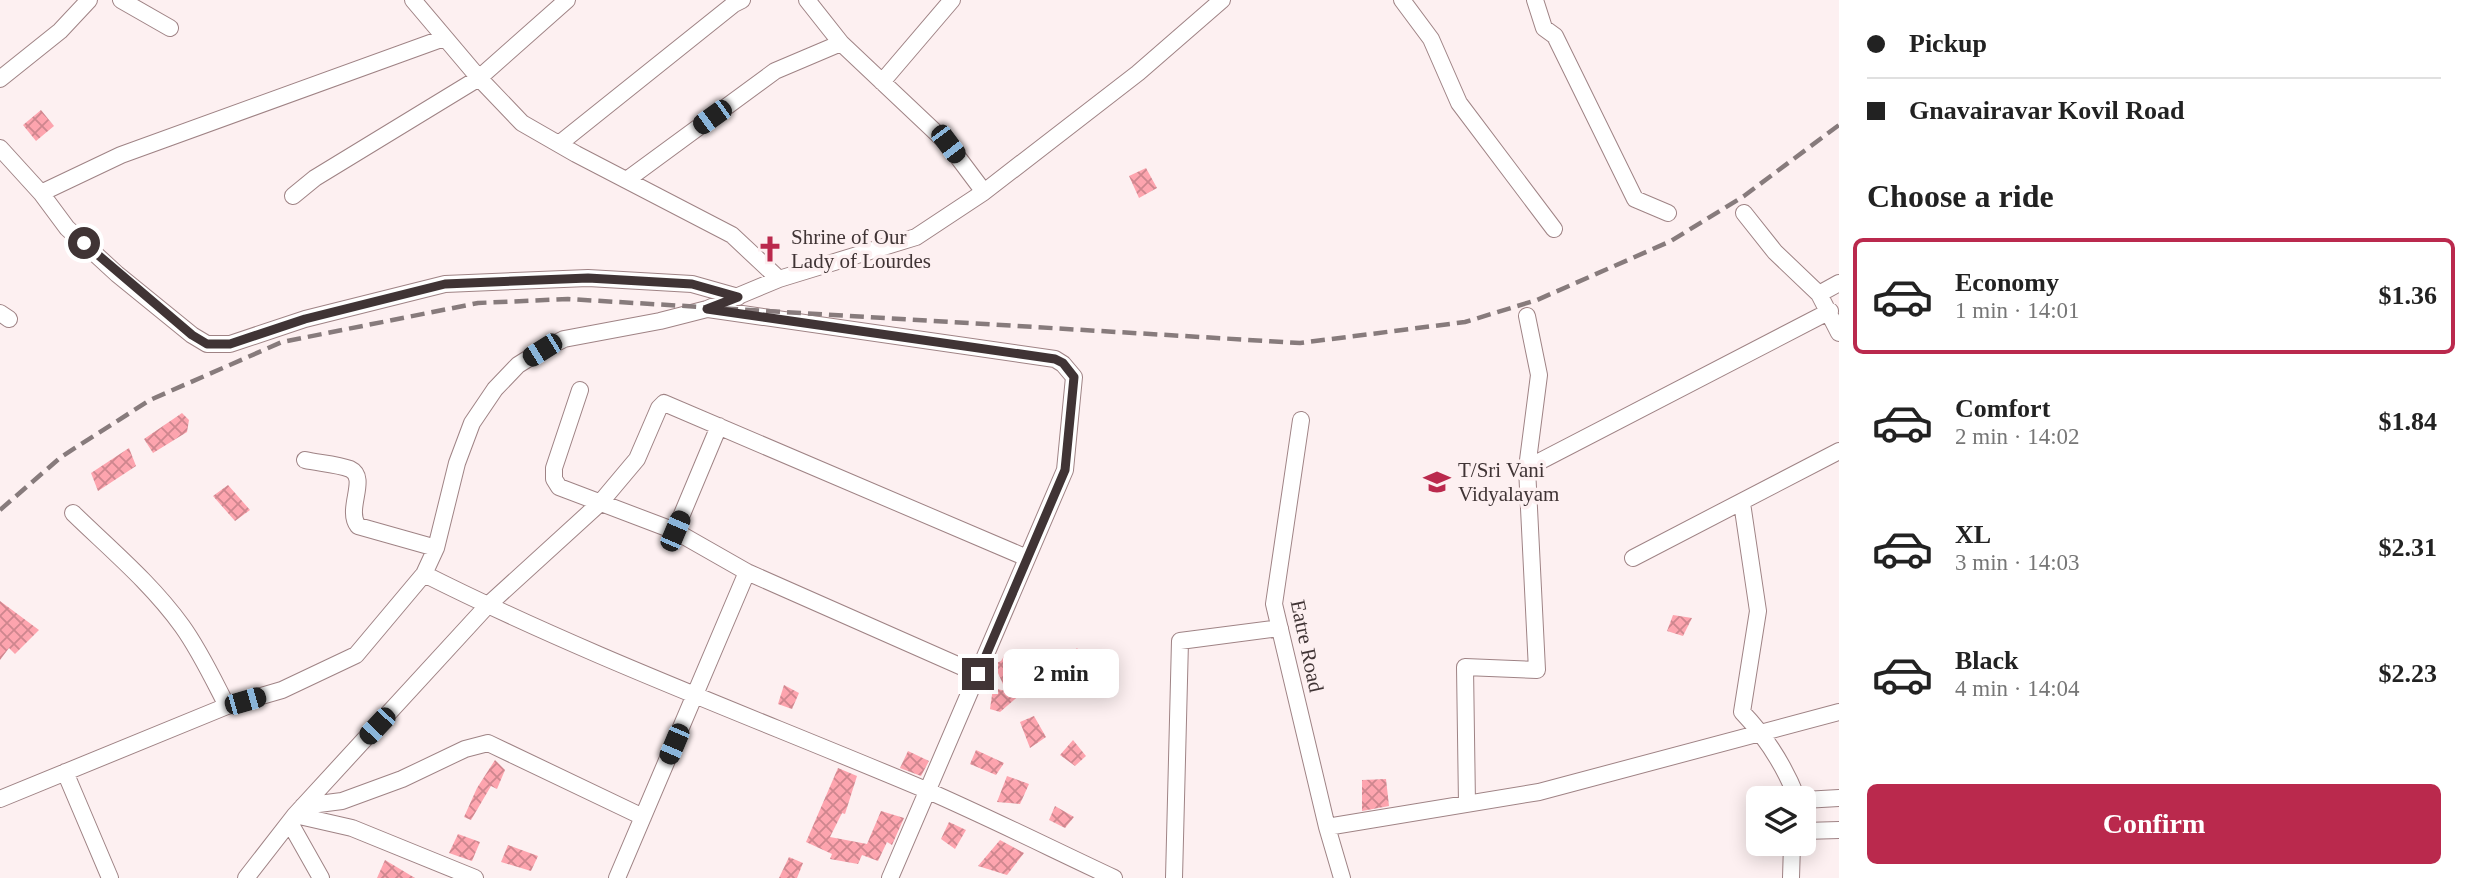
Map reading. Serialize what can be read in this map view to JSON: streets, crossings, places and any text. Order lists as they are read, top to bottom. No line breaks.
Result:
{"streets":{"street":["Eatre Road"]},"places":{"church":["Shrine of Our Lady of Lourdes"],"school or university":["T/Sri Vani Vidyalayam"]},"page":{"banner":["Pickup","Gnavairavar Kovil Road"],"heading":"Choose a ride","list":[{"name":"Economy","note":"1 min · 14:01","value":"$1.36"},{"name":"Comfort","note":"2 min · 14:02","value":"$1.84"},{"name":"XL","note":"3 min · 14:03","value":"$2.31"},{"name":"Black","note":"4 min · 14:04","value":"$2.23"}],"bubble":"2 min","buttons":"Confirm"}}
